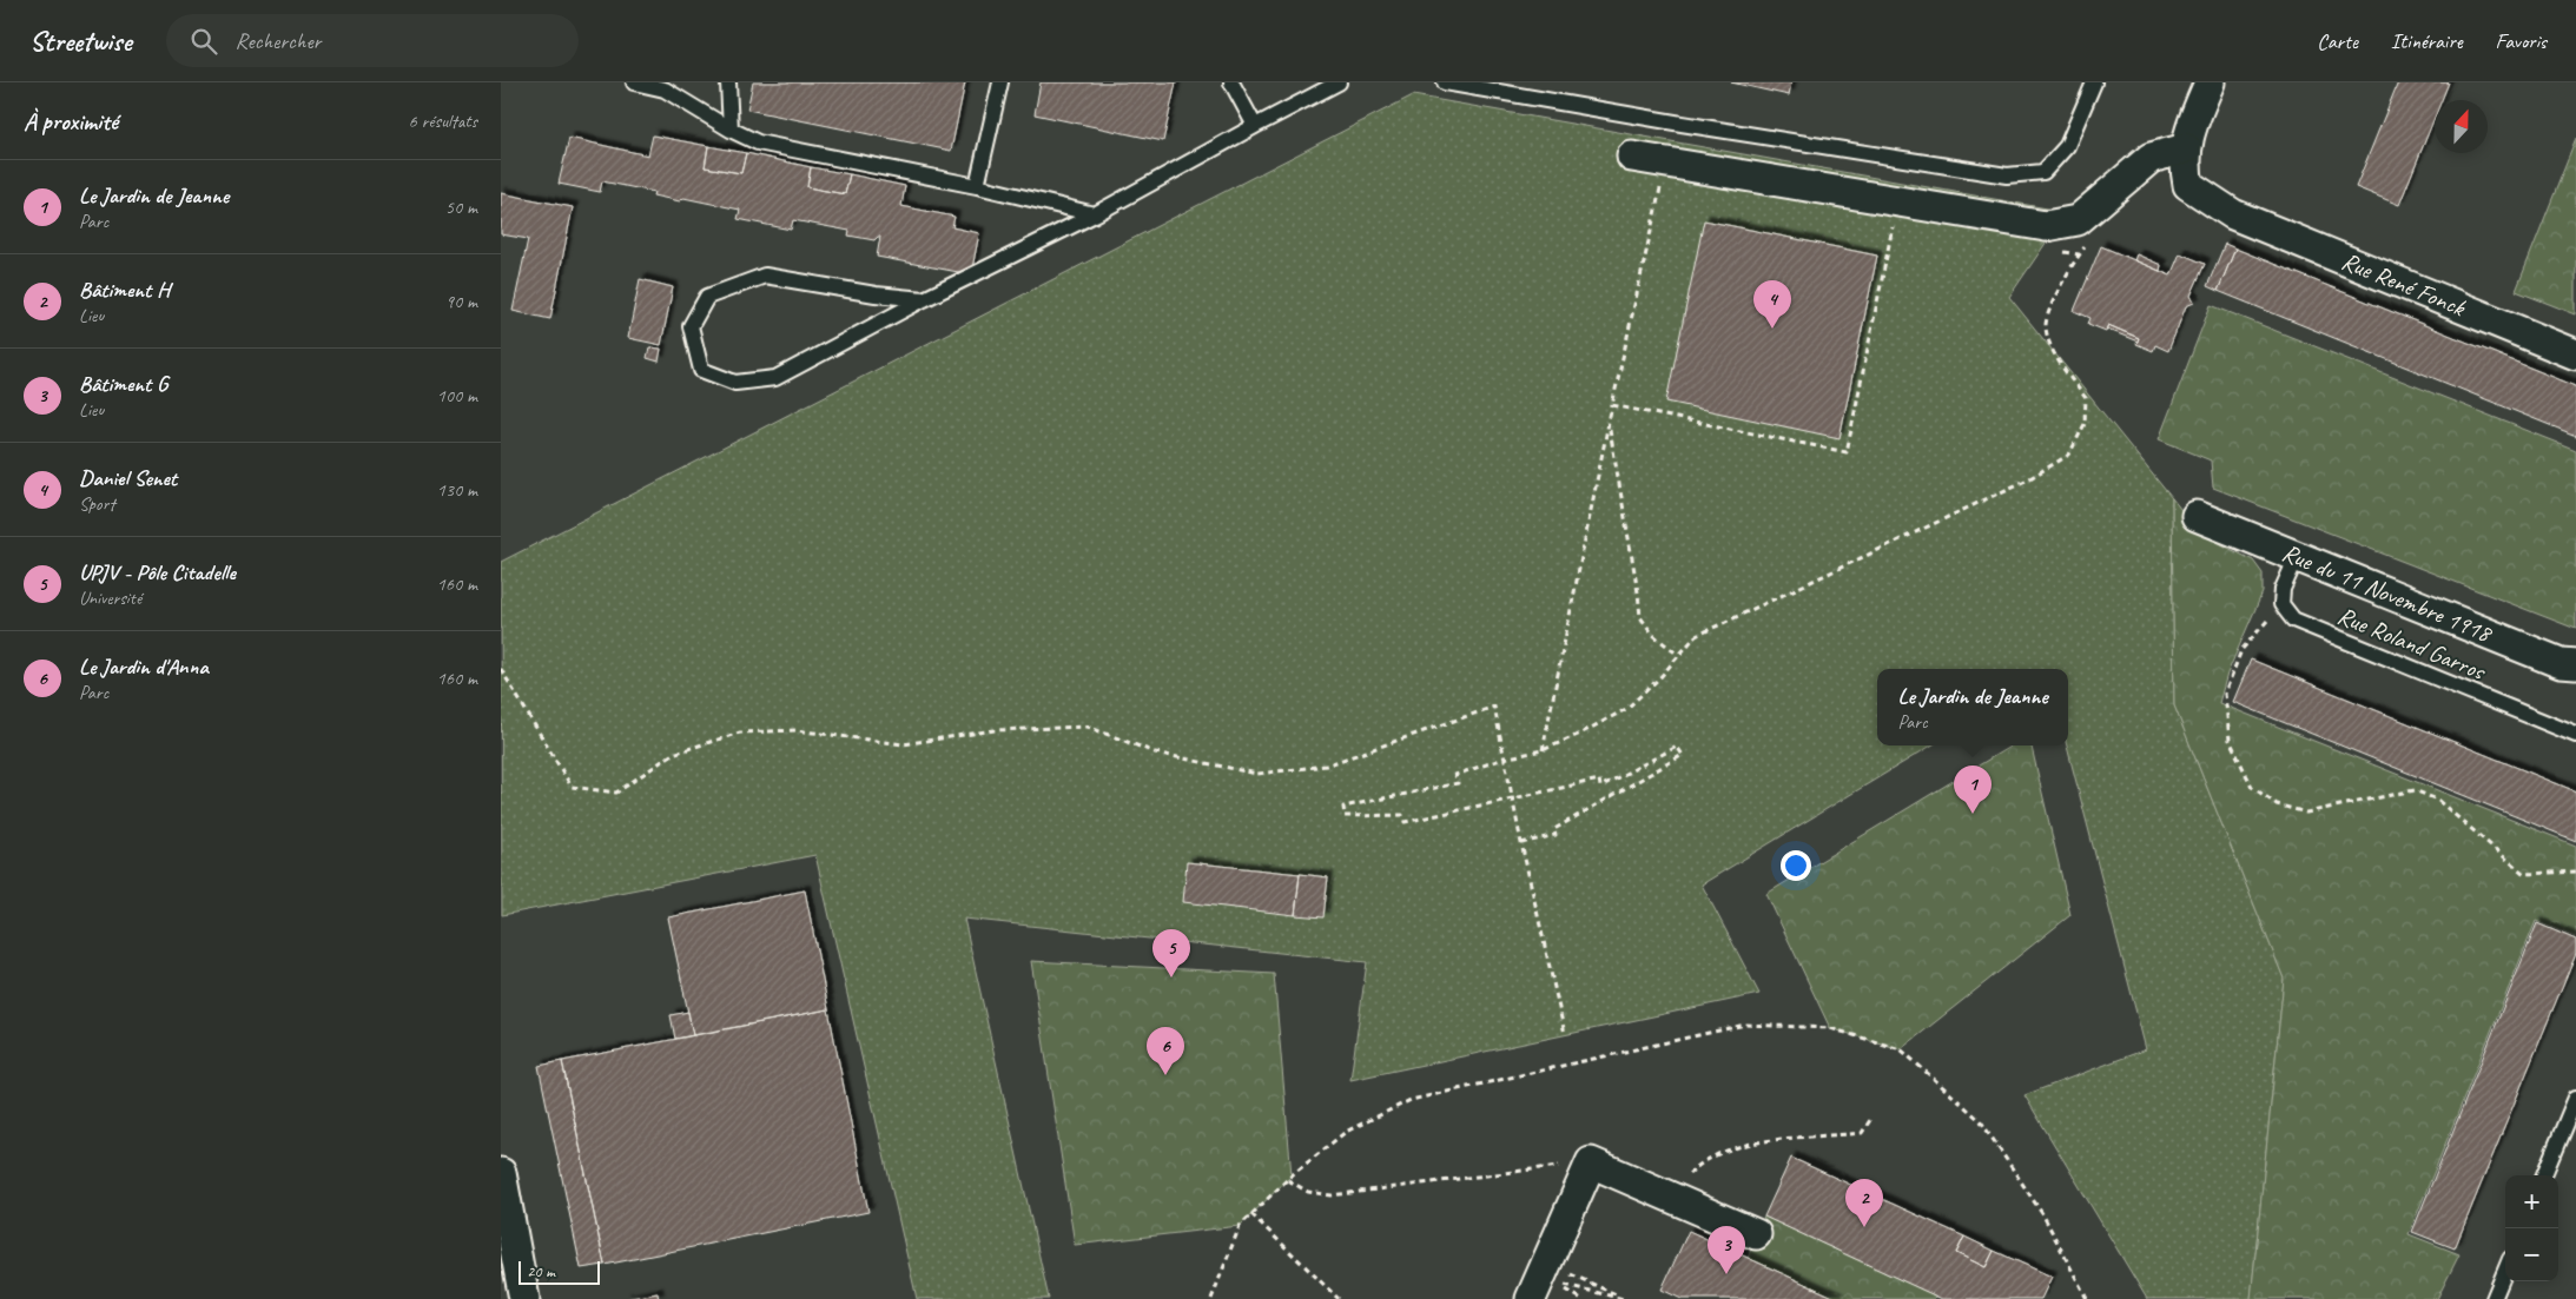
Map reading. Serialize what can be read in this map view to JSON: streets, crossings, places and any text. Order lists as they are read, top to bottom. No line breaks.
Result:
{"streets":{"street":["Rue René Fonck","Rue du 11 Novembre 1918"],"lane":["Rue Roland Garros"]},"scale_bar":"20 m","north":"top","page":{"header":"Streetwise","search":"Rechercher","nav":["Carte","Itinéraire","Favoris"],"heading":["À proximité","6 résultats"],"list":[{"mark":"1","name":"Le Jardin de Jeanne","note":"Parc","value":"50 m"},{"mark":"2","name":"Bâtiment H","note":"Lieu","value":"90 m"},{"mark":"3","name":"Bâtiment G","note":"Lieu","value":"100 m"},{"mark":"4","name":"Daniel Senet","note":"Sport","value":"130 m"},{"mark":"5","name":"UPJV - Pôle Citadelle","note":"Université","value":"160 m"},{"mark":"6","name":"Le Jardin d'Anna","note":"Parc","value":"160 m"}],"pins":["4","1","5","6","2","3"],"popup":["Le Jardin de Jeanne","Parc"],"map_buttons":["+","−"],"scale":"20 m"}}
